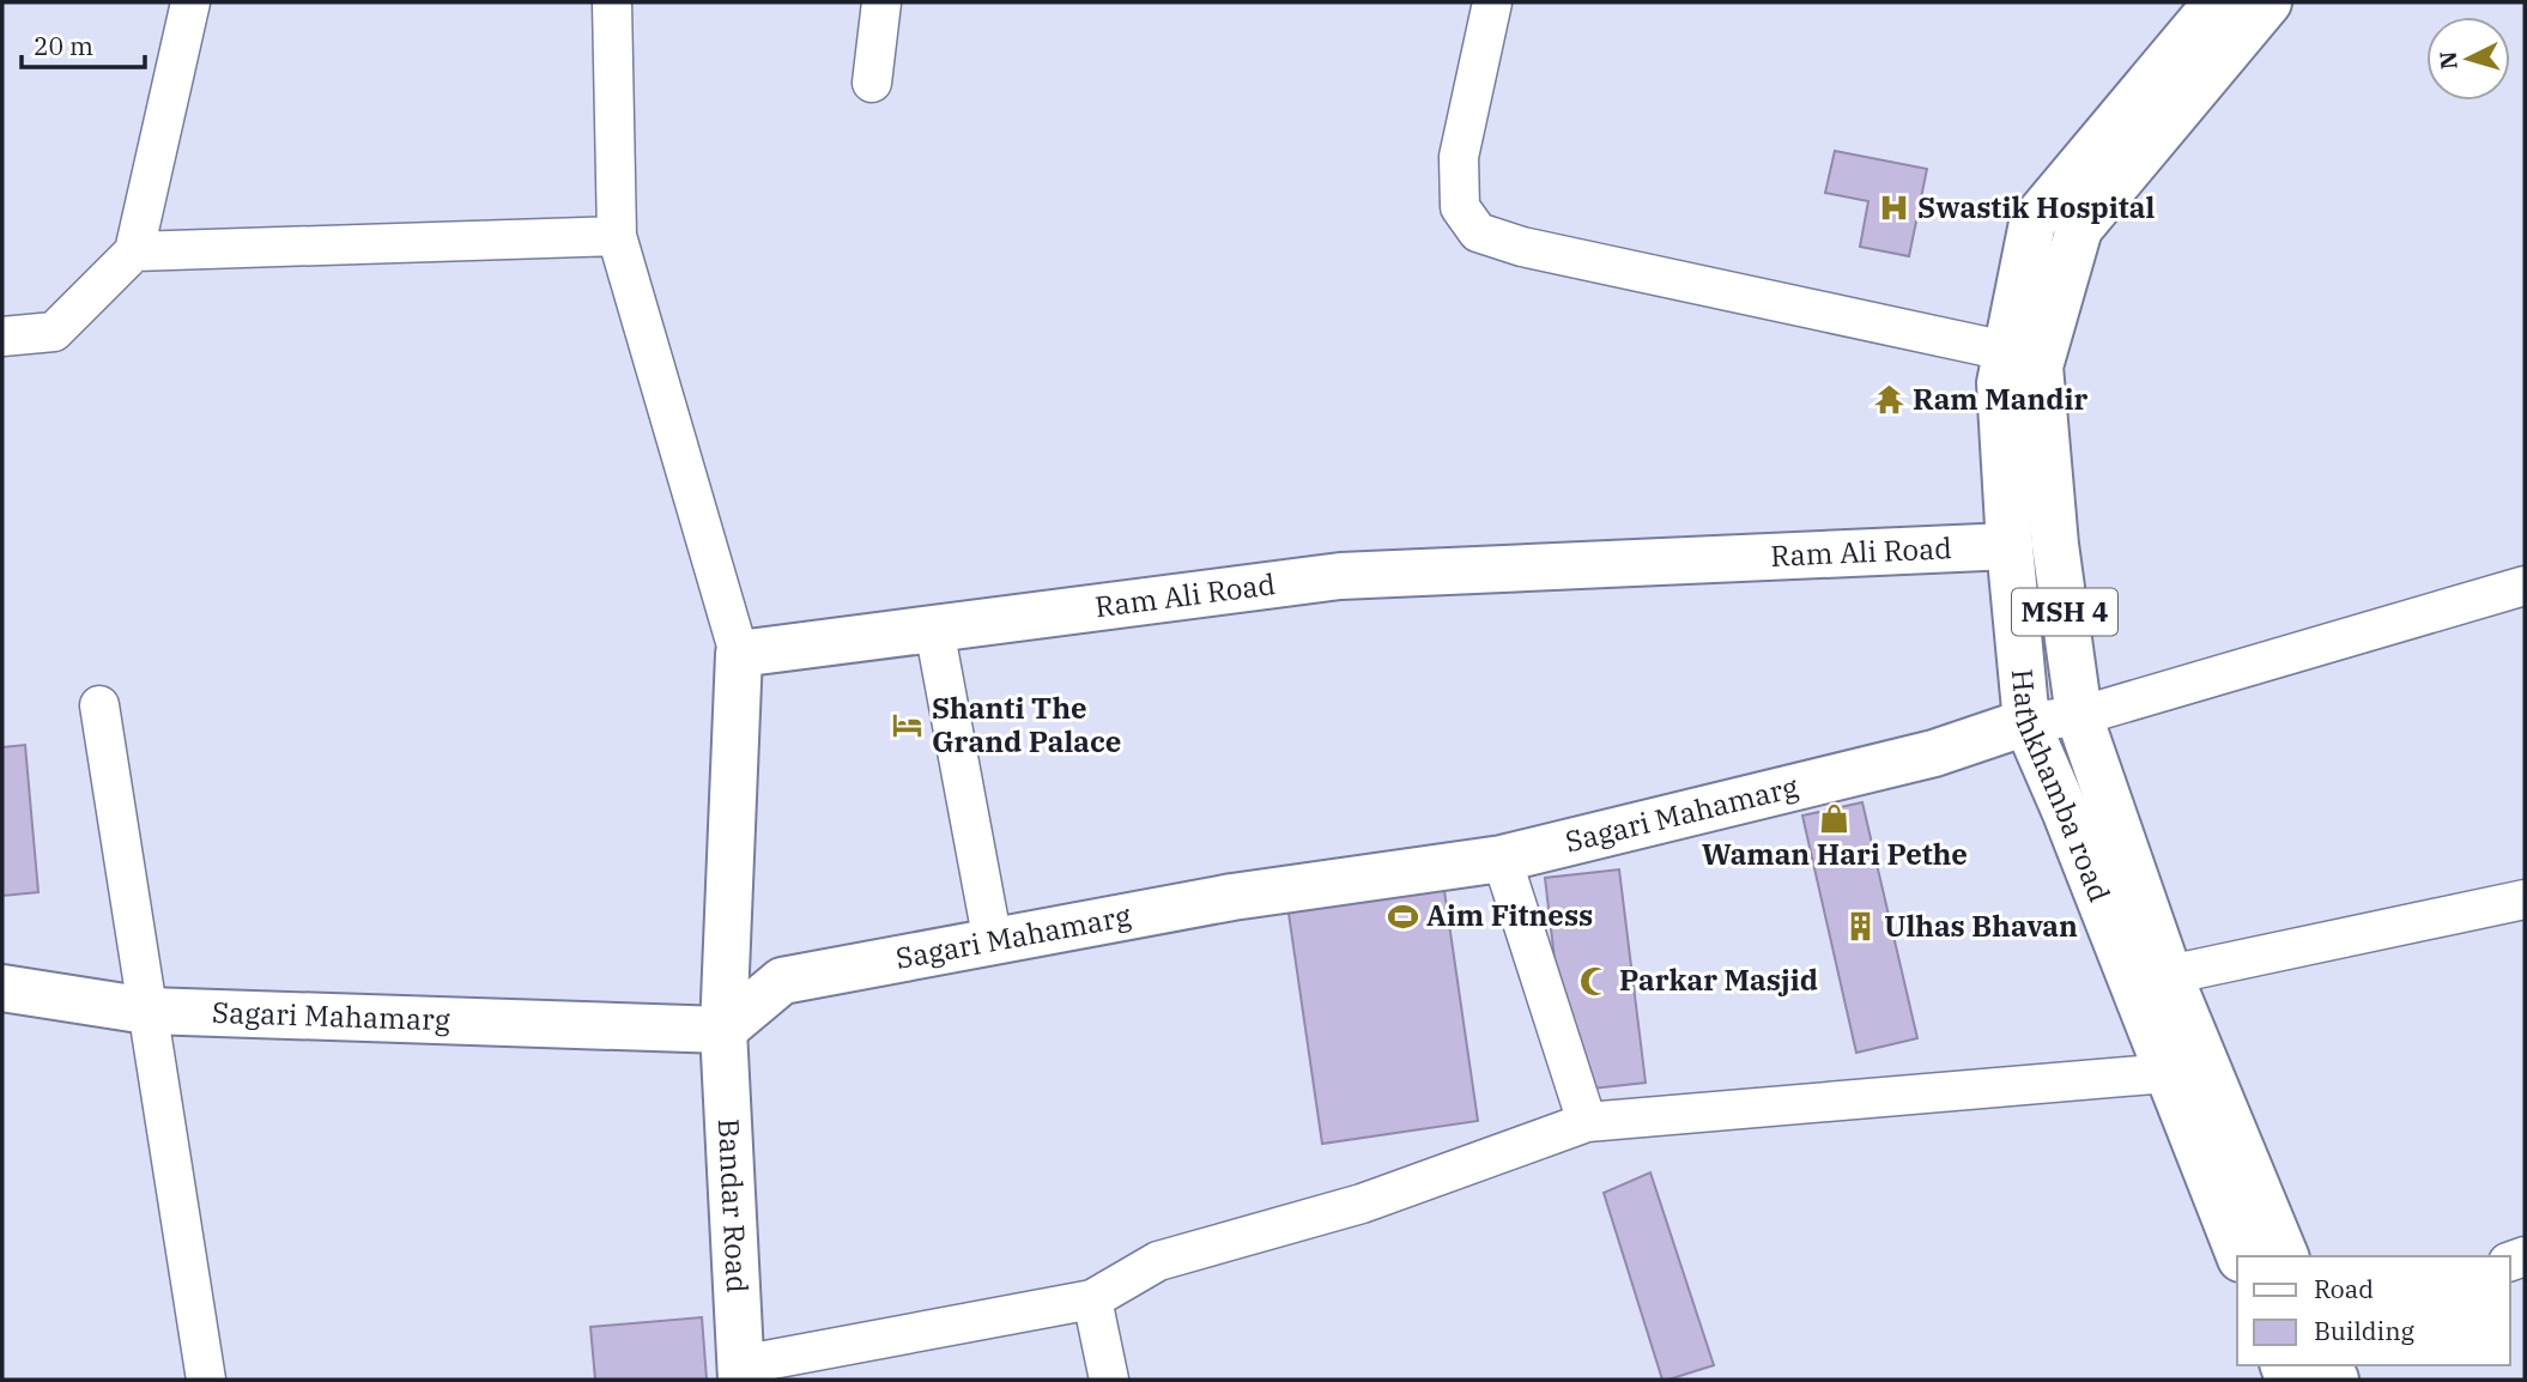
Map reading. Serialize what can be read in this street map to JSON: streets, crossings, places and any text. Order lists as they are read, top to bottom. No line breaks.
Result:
{"streets":{"main road":["Ram Ali Road","MSH 4","Hathkhamba road","Sagari Mahamarg","Bandar Road"]},"crossings":[["Ram Ali Road","Hathkhamba road"],["Hathkhamba road","Sagari Mahamarg"],["Sagari Mahamarg","Bandar Road"]],"places":{"hospital":["Swastik Hospital"],"temple":["Ram Mandir"],"hotel":["Shanti The Grand Palace"],"shop":["Waman Hari Pethe"],"sports":["Aim Fitness"],"building":["Ulhas Bhavan"],"mosque":["Parkar Masjid"]},"legend":["Road","Building"],"scale_bar":"20 m","north":"left"}
